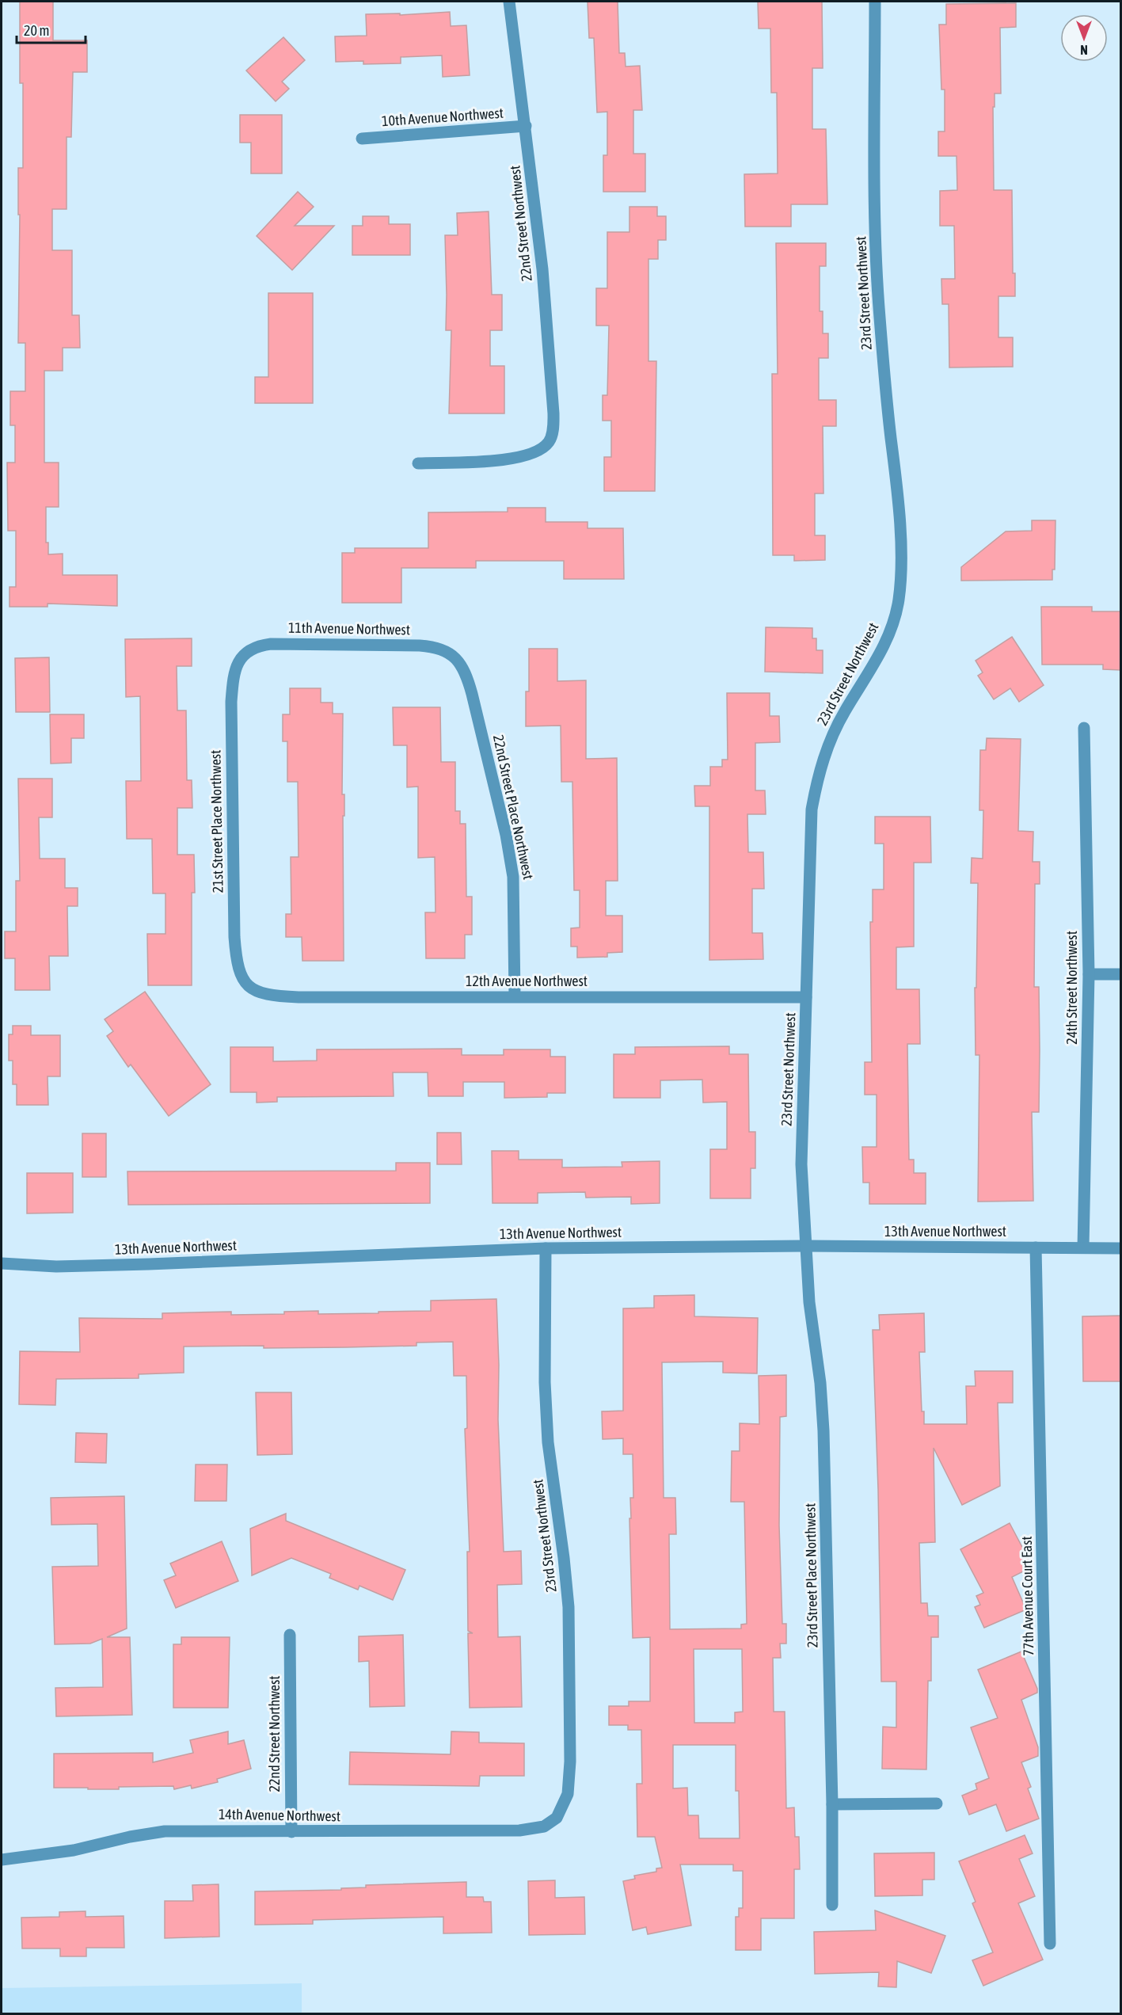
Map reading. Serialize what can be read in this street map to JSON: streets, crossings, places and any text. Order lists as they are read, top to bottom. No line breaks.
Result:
{"streets":{"street":["10th Avenue Northwest","22nd Street Northwest","23rd Street Northwest","11th Avenue Northwest","22nd Street Place Northwest","21st Street Place Northwest","12th Avenue Northwest","24th Street Northwest","13th Avenue Northwest","23rd Street Place Northwest","77th Avenue Court East","14th Avenue Northwest"]},"crossings":[["10th Avenue Northwest","22nd Street Northwest"],["22nd Street Northwest","14th Avenue Northwest"],["23rd Street Northwest","12th Avenue Northwest"],["23rd Street Northwest","13th Avenue Northwest"],["23rd Street Northwest","23rd Street Place Northwest"],["23rd Street Northwest","14th Avenue Northwest"],["11th Avenue Northwest","22nd Street Place Northwest"],["11th Avenue Northwest","21st Street Place Northwest"],["22nd Street Place Northwest","12th Avenue Northwest"],["21st Street Place Northwest","12th Avenue Northwest"],["24th Street Northwest","13th Avenue Northwest"],["13th Avenue Northwest","23rd Street Place Northwest"],["13th Avenue Northwest","77th Avenue Court East"]],"scale_bar":"20 m","north":"bottom"}
